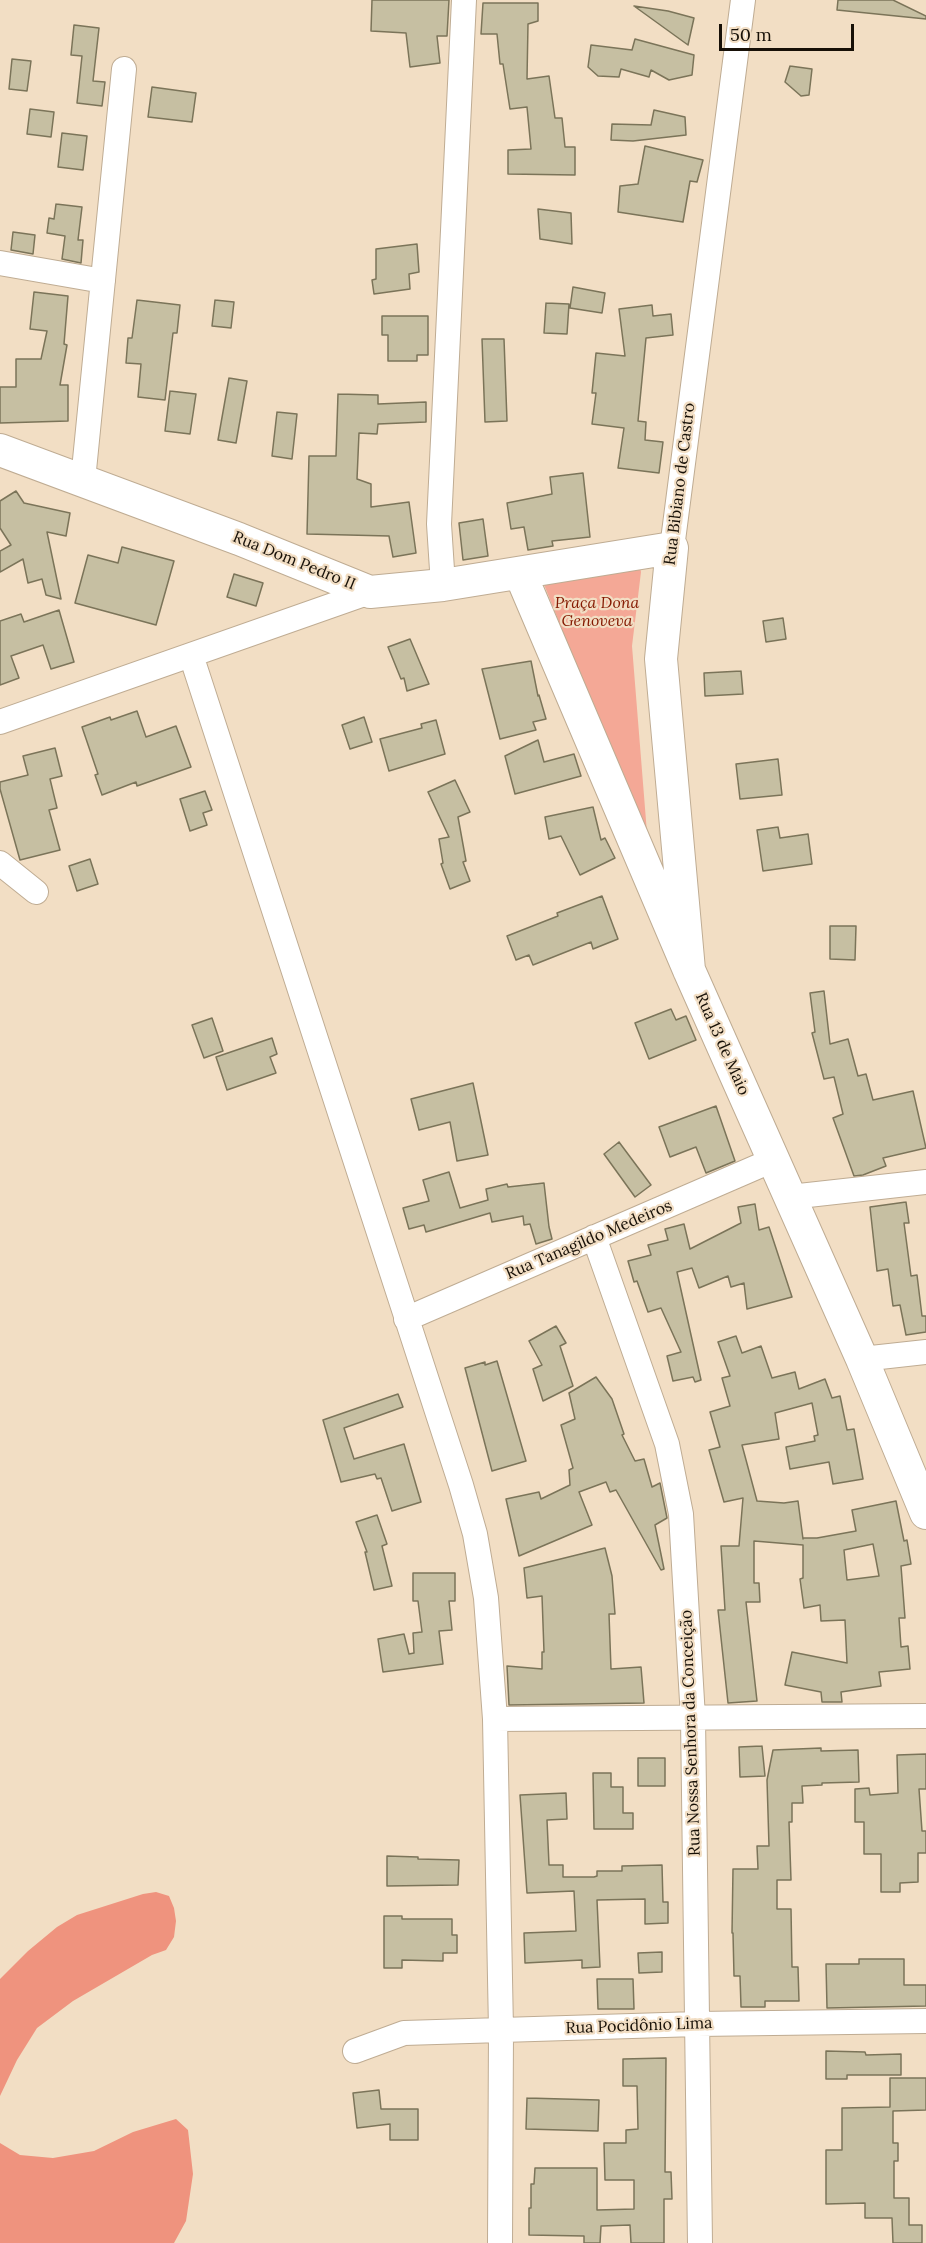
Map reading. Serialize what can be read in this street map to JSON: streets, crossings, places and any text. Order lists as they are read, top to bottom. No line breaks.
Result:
{"streets":{"main road":["Rua Bibiano de Castro","Rua Dom Pedro II","Rua 13 de Maio"],"street":["Rua Tanagildo Medeiros","Rua Nossa Senhora da Conceição","Rua Pocidônio Lima"]},"crossings":[["Rua Bibiano de Castro","Rua Dom Pedro II"],["Rua Bibiano de Castro","Rua 13 de Maio"],["Rua Dom Pedro II","Rua 13 de Maio"],["Rua 13 de Maio","Rua Tanagildo Medeiros"],["Rua Tanagildo Medeiros","Rua Nossa Senhora da Conceição"],["Rua Nossa Senhora da Conceição","Rua Pocidônio Lima"]],"parks":["Praça Dona Genoveva"],"scale_bar":"50 m"}
